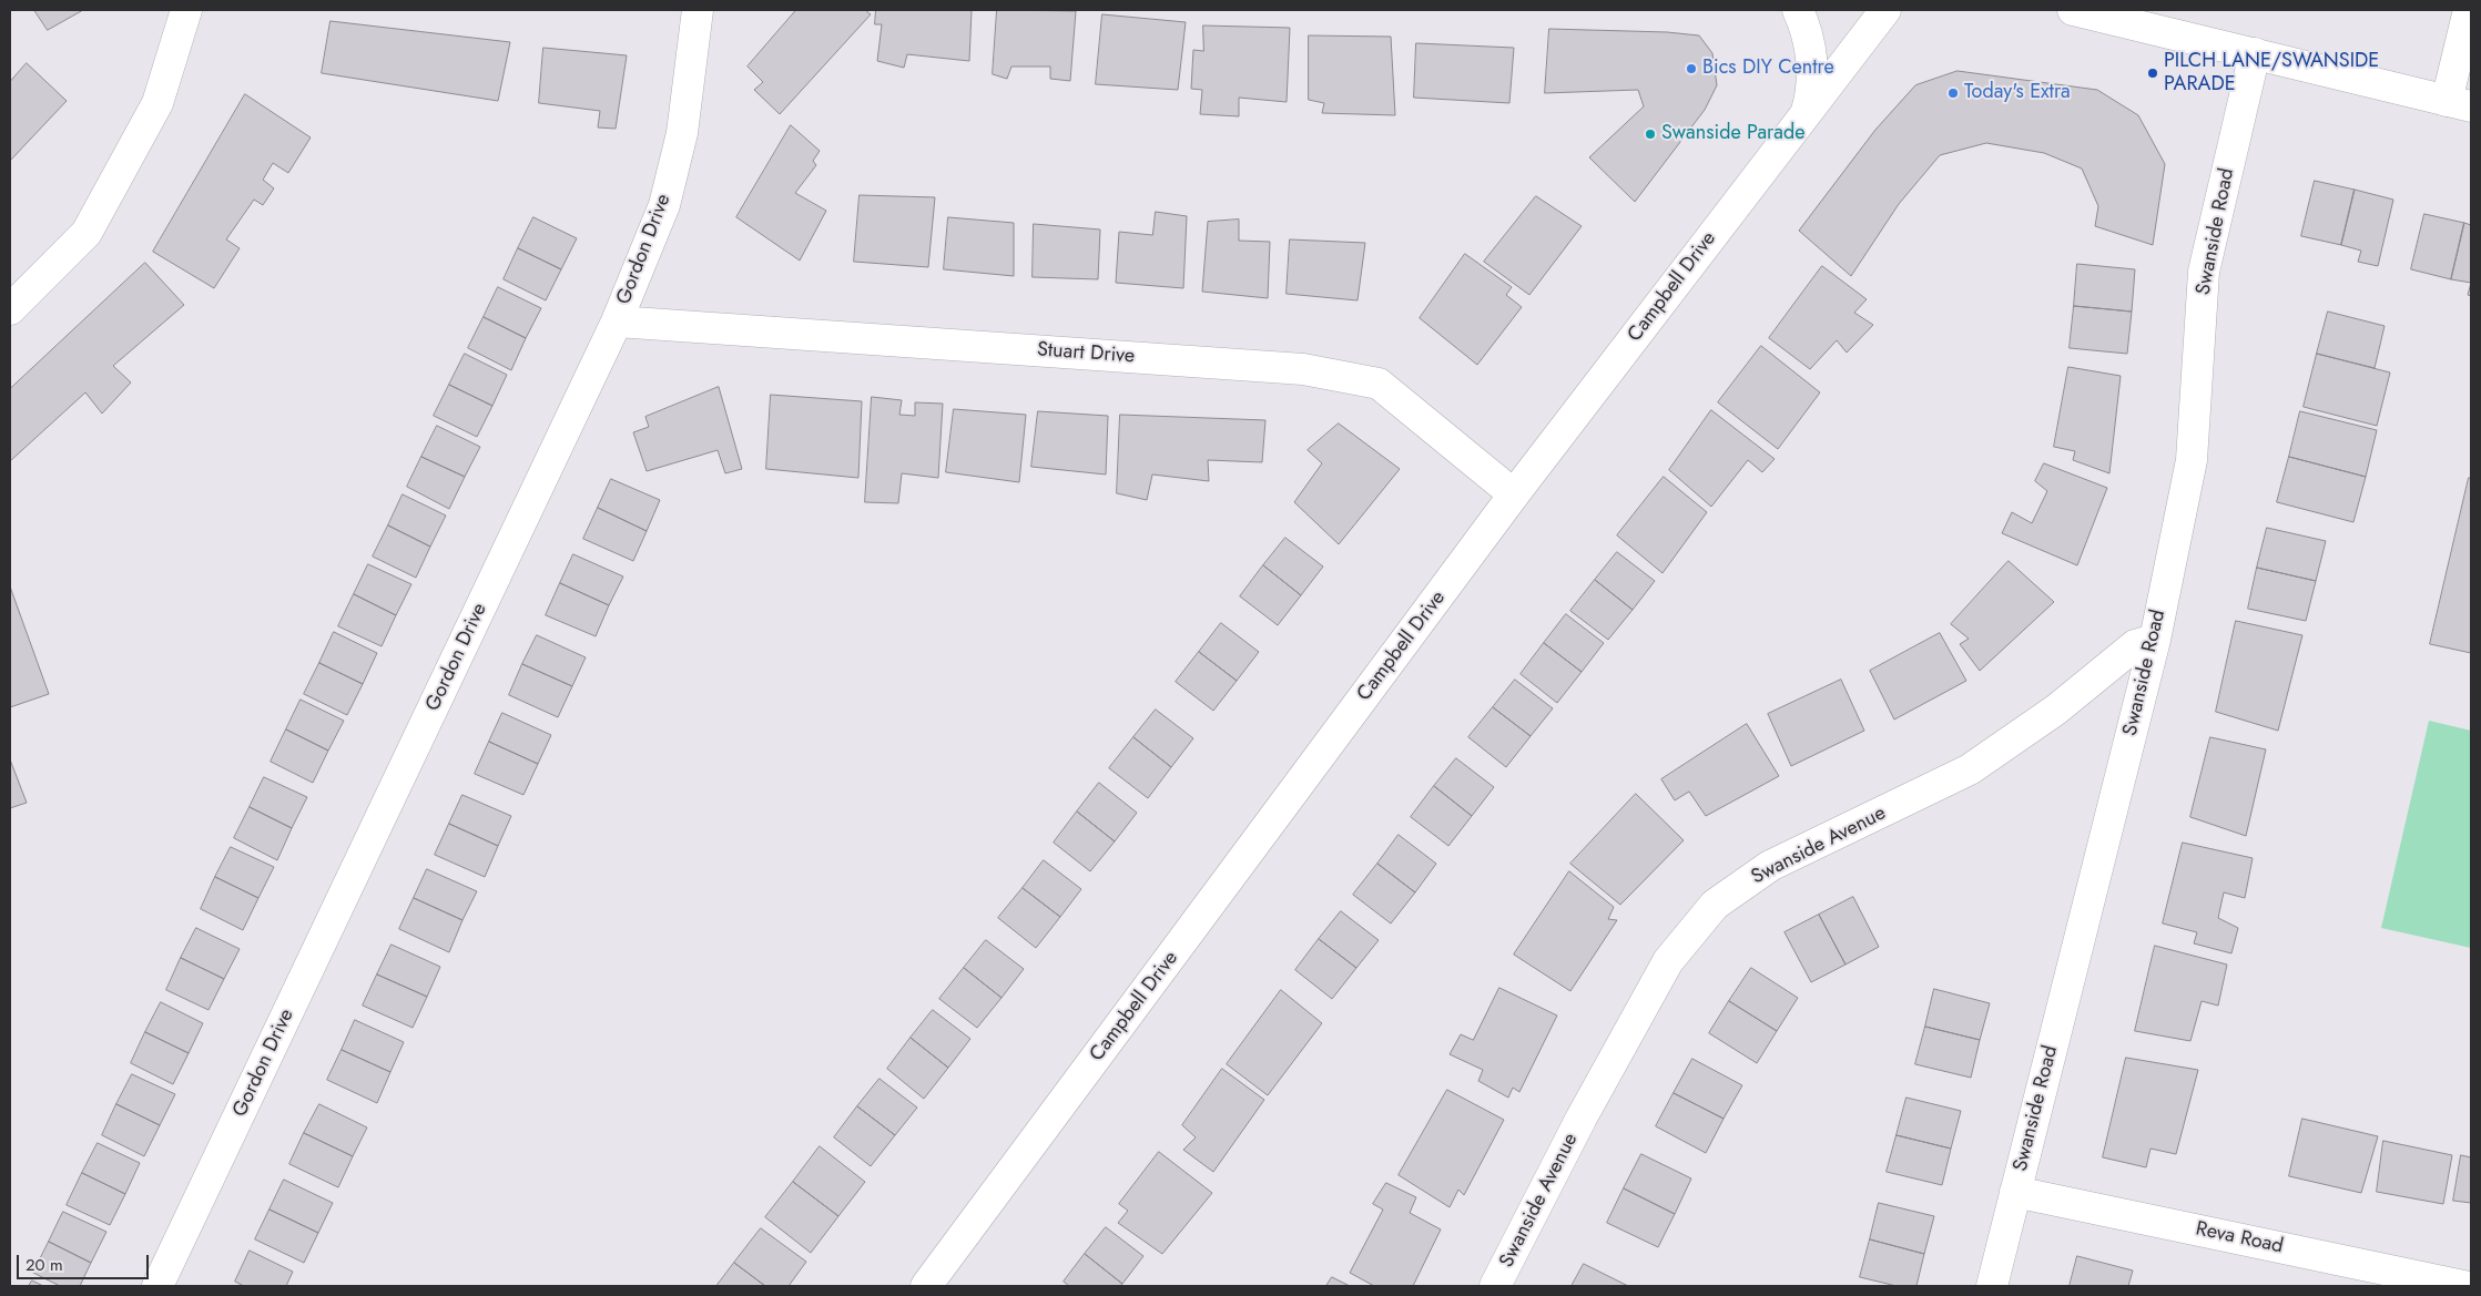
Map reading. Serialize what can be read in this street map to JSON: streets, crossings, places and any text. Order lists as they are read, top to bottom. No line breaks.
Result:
{"streets":{"street":["Swanside Road","Gordon Drive","Campbell Drive","Stuart Drive","Swanside Avenue","Reva Road"]},"crossings":[["Swanside Road","Swanside Avenue"],["Swanside Road","Reva Road"],["Gordon Drive","Stuart Drive"],["Campbell Drive","Stuart Drive"]],"places":["Bics DIY Centre","PILCH LANE/SWANSIDE PARADE","Today's Extra","Swanside Parade"],"scale_bar":"20 m"}
